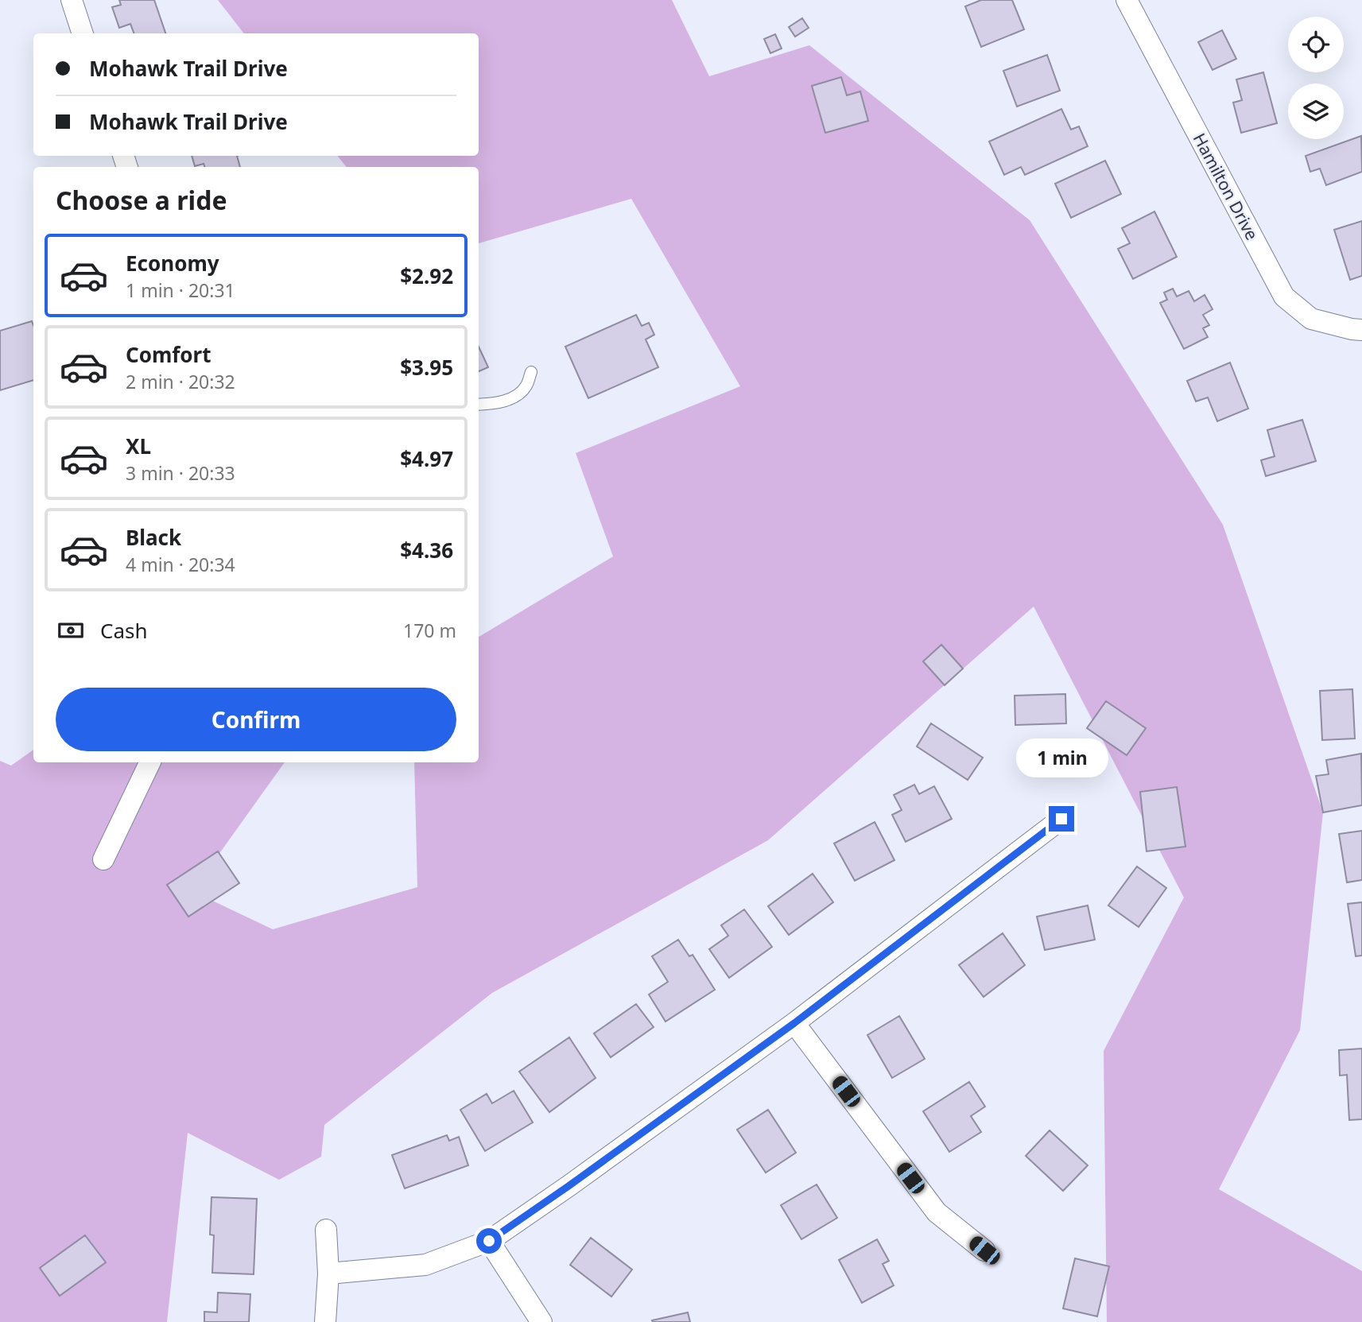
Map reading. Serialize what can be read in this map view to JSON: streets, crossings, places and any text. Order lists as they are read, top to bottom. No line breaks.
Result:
{"streets":{"street":["Hamilton Drive"]},"page":{"banner":["Mohawk Trail Drive","Mohawk Trail Drive"],"heading":"Choose a ride","list":[{"name":"Economy","note":"1 min · 20:31","value":"$2.92"},{"name":"Comfort","note":"2 min · 20:32","value":"$3.95"},{"name":"XL","note":"3 min · 20:33","value":"$4.97"},{"name":"Black","note":"4 min · 20:34","value":"$4.36"}],"pay":["Cash","170 m"],"buttons":"Confirm","bubble":"1 min"}}
